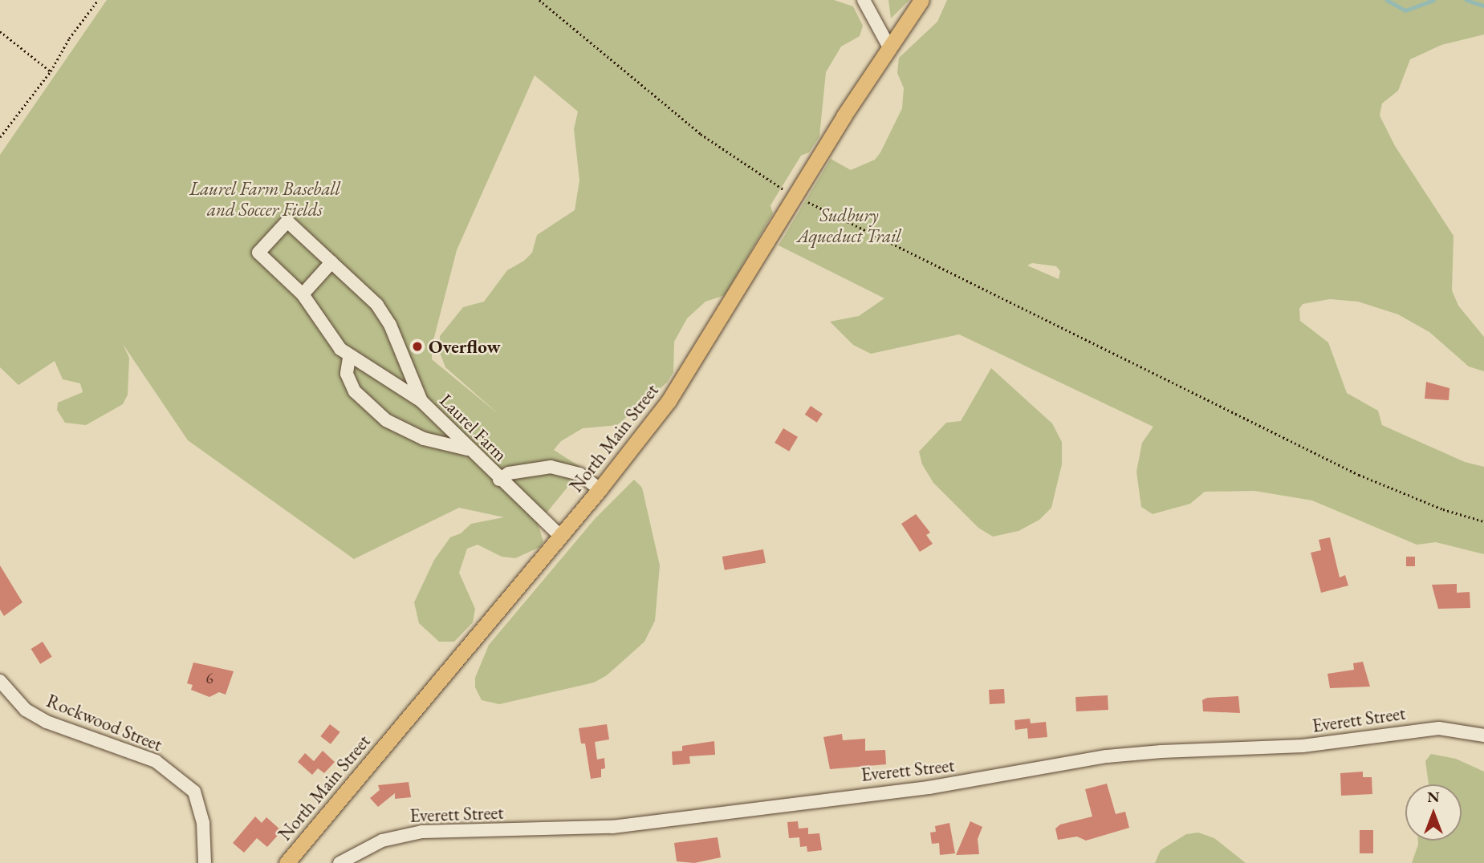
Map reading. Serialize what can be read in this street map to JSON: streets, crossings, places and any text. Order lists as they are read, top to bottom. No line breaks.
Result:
{"streets":{"main road":["North Main Street"],"street":["Laurel Farm","Everett Street","Rockwood Street"]},"crossings":[["Laurel Farm","North Main Street"]],"parks":["Laurel Farm Baseball and Soccer Fields","Sudbury Aqueduct Trail"],"places":["Overflow"],"house_numbers":["6"],"north":"top"}
